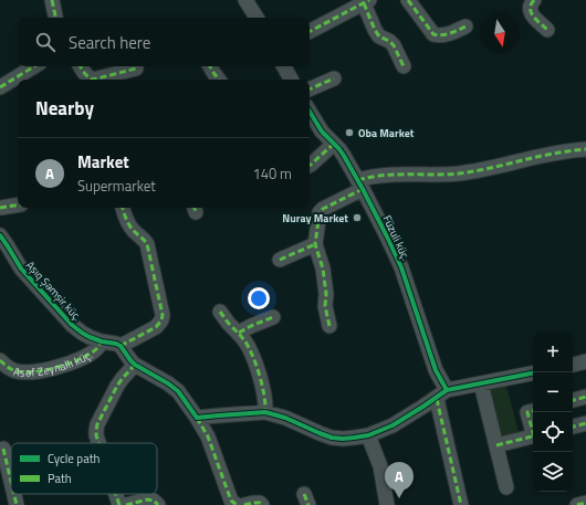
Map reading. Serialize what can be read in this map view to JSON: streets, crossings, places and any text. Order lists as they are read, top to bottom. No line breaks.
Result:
{"streets":{"street":["Füzuli küç.","Aşıq Şəmşir küç.","Asəf Zeynallı küç."]},"crossings":[["Aşıq Şəmşir küç.","Asəf Zeynallı küç."]],"places":["Oba Market","Nuray Market"],"legend":["Cycle path","Path"],"north":"bottom","page":{"search":"Search here","heading":"Nearby","list":[{"mark":"A","name":"Market","note":"Supermarket","value":"140 m"}],"map_buttons":["+","−"],"pins":"A"}}
